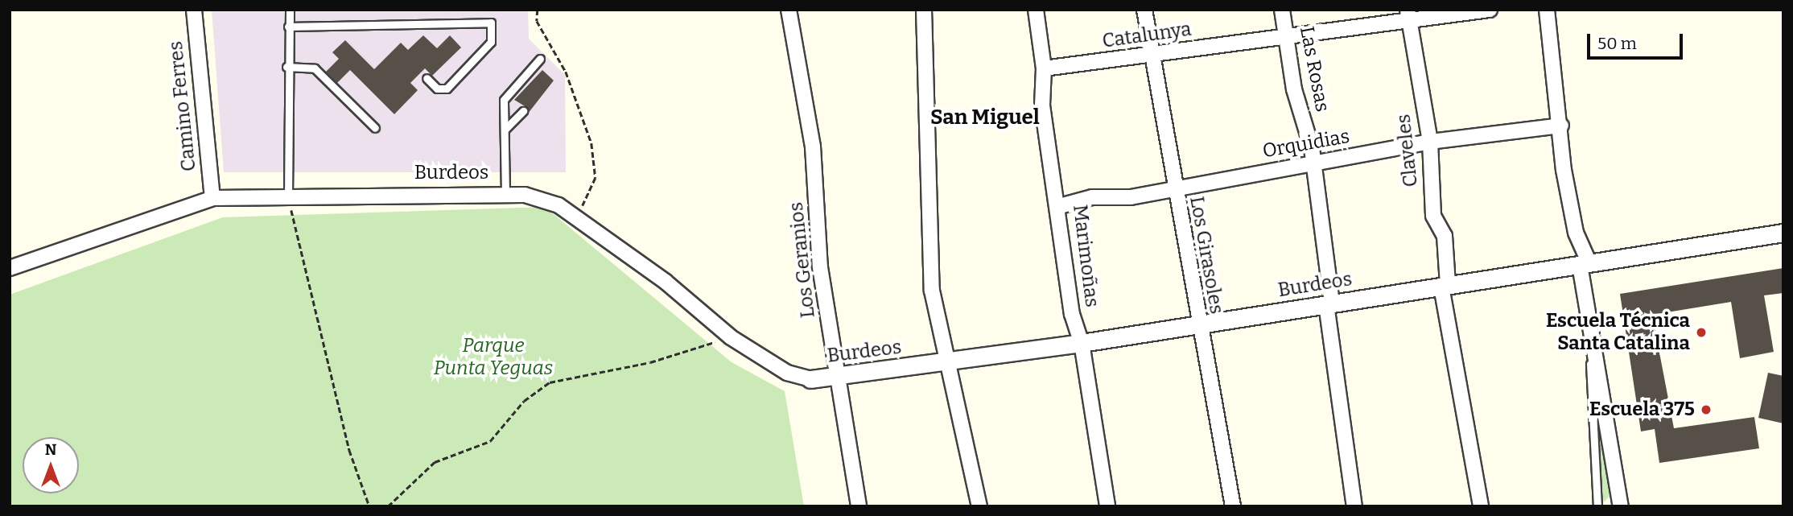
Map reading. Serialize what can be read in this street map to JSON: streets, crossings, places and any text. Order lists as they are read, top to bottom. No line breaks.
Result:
{"streets":{"street":["Catalunya","Las Rosas","Camino Ferres","Orquidias","Claveles","Burdeos","Los Girasoles","Marimoñas","Los Geranios"]},"crossings":[["Catalunya","Las Rosas"],["Catalunya","Claveles"],["Catalunya","Los Girasoles"],["Catalunya","Marimoñas"],["Las Rosas","Orquidias"],["Las Rosas","Burdeos"],["Camino Ferres","Burdeos"],["Orquidias","Claveles"],["Orquidias","Los Girasoles"],["Orquidias","Marimoñas"],["Claveles","Burdeos"],["Burdeos","Los Girasoles"],["Burdeos","Marimoñas"],["Burdeos","Los Geranios"]],"districts":["San Miguel"],"parks":["Parque Punta Yeguas"],"places":["Escuela Técnica Santa Catalina","Escuela 375"],"scale_bar":"50 m","north":"top"}
